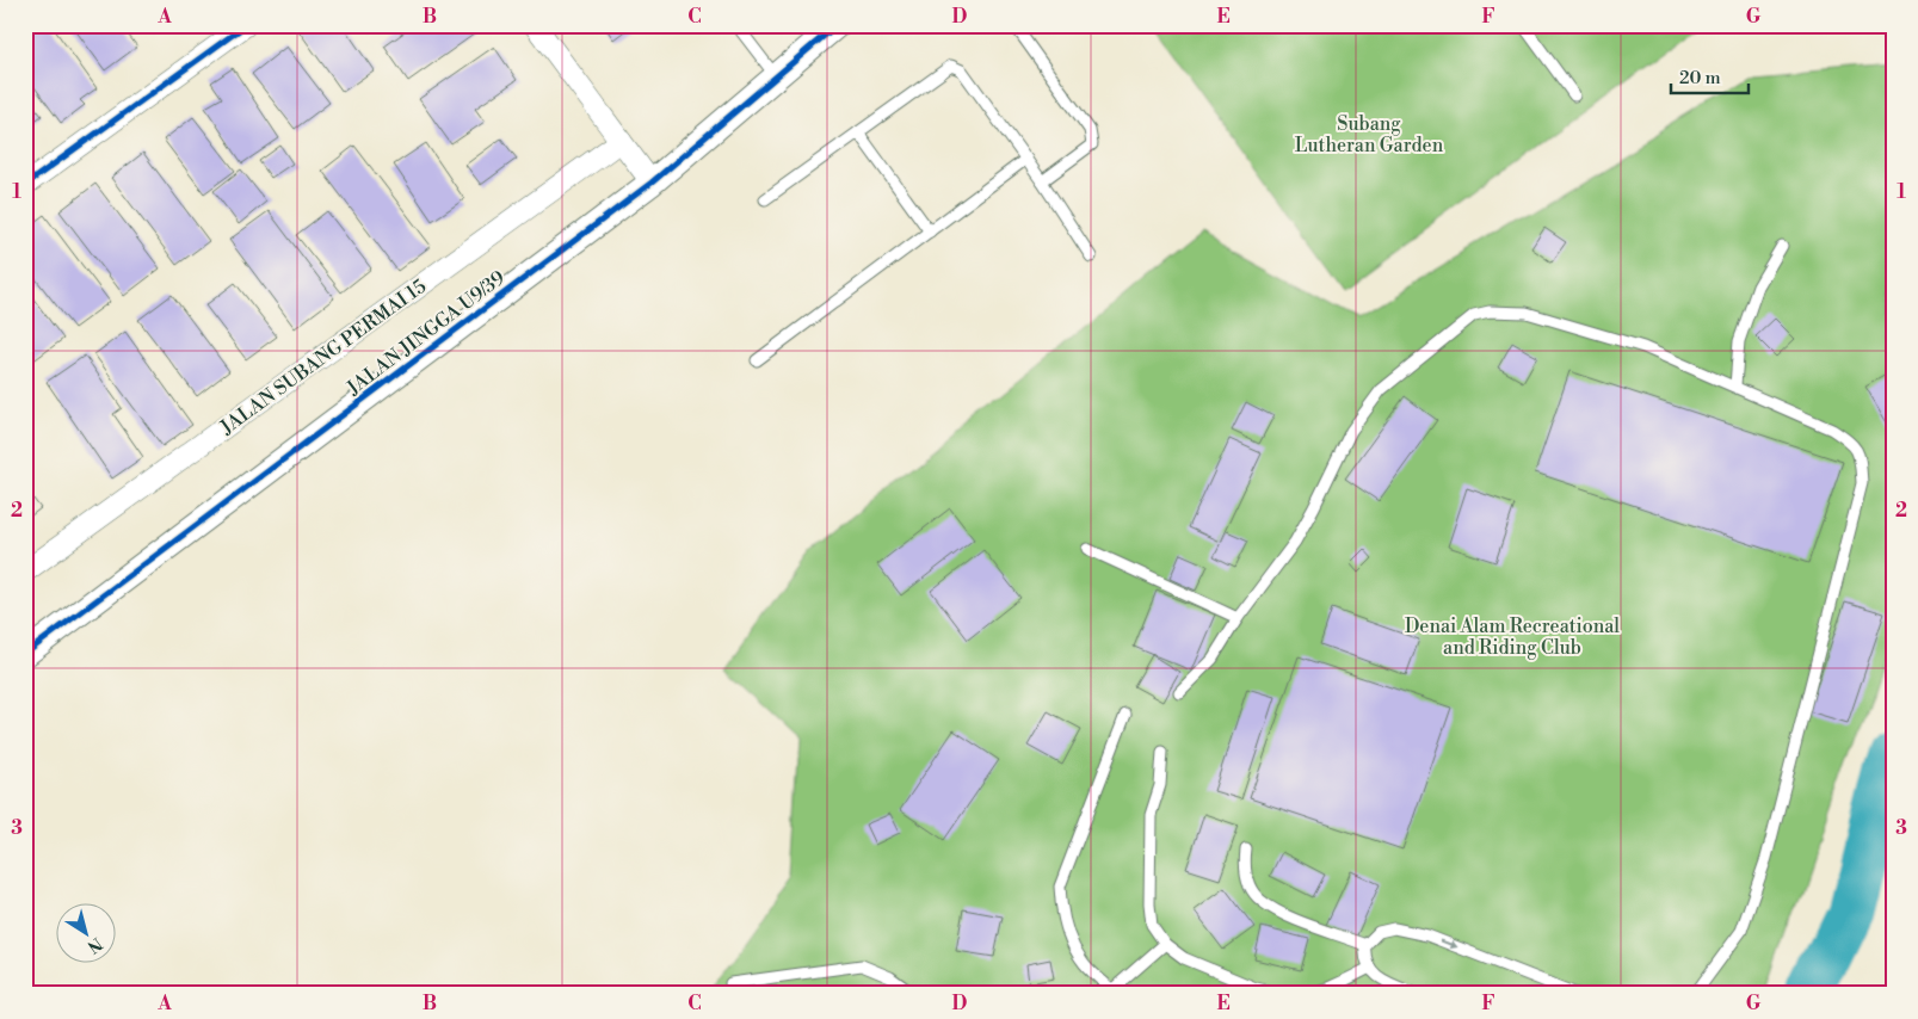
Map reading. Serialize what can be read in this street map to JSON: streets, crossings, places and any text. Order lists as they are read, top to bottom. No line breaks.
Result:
{"streets":{"street":["JALAN JINGGA U9/39","JALAN SUBANG PERMAI 15"]},"parks":["Subang Lutheran Garden","Denai Alam Recreational and Riding Club"],"scale_bar":"20 m","north":"bottom right","grid":{"columns":["A","B","C","D","E","F","G"],"rows":["1","2","3"]}}
